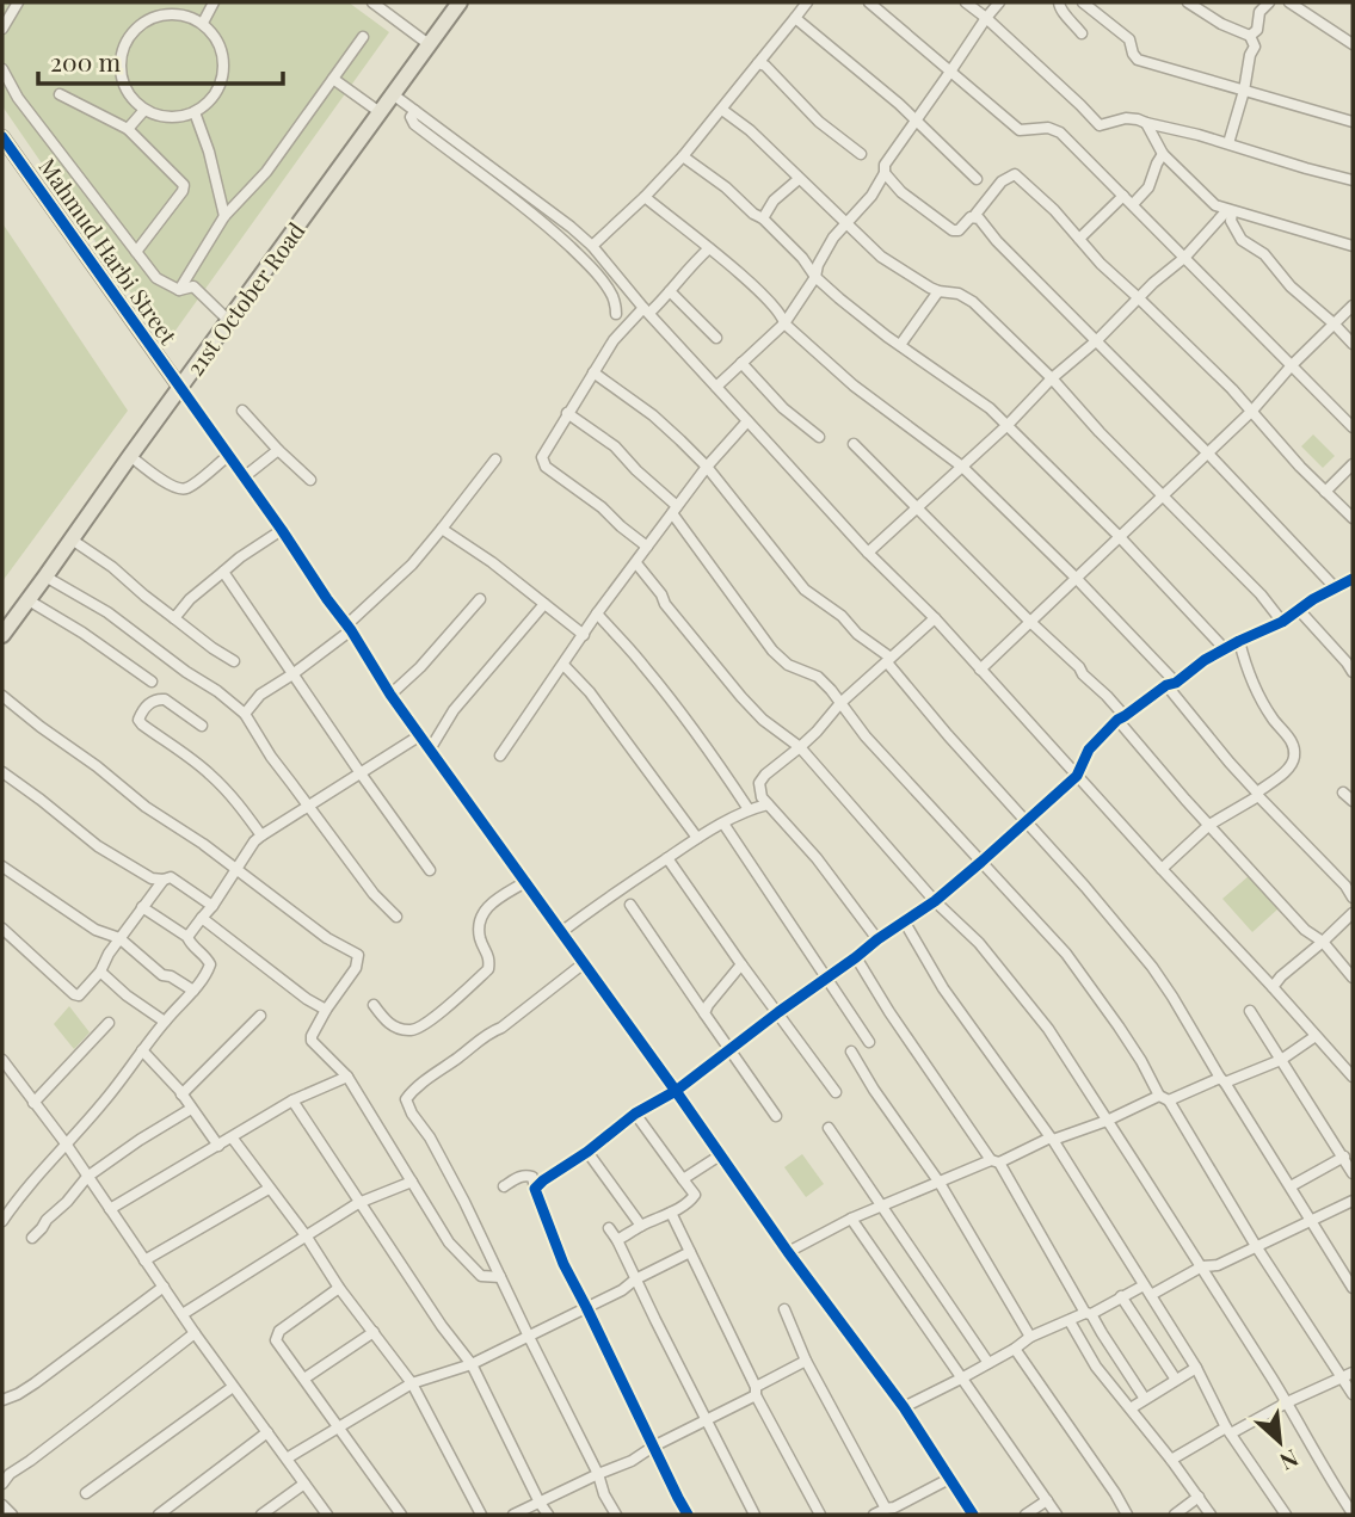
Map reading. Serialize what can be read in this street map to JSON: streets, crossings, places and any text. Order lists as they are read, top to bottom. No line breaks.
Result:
{"streets":{"main road":["21st October Road"],"street":["Mahmud Harbi Street"]},"crossings":[["Mahmud Harbi Street","21st October Road"]],"scale_bar":"200 m","north":"bottom right"}
